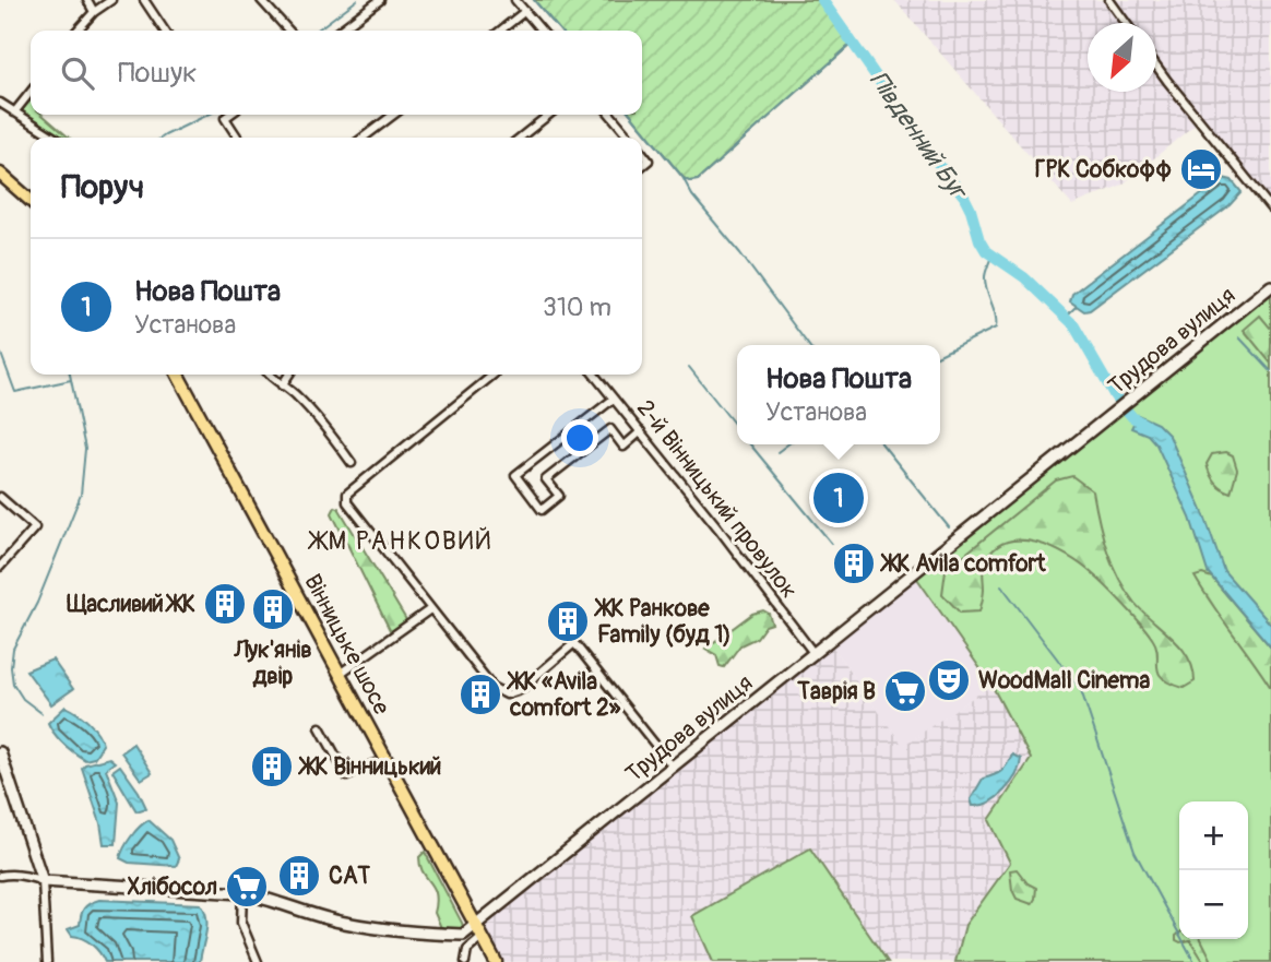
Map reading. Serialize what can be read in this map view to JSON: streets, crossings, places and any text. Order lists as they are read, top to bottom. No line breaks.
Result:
{"streets":{"main road":["Трудова вулиця","Вінницьке шосе"],"street":["2-й Вінницький провулок"]},"crossings":[["Трудова вулиця","2-й Вінницький провулок"],["Трудова вулиця","Вінницьке шосе"]],"districts":["ЖМ РАНКОВИЙ"],"water":["Південний Буг"],"places":{"hotel":["ГРК Собкофф"],"building":["ЖК Avila comfort","Щасливий ЖК","Лук'янів двір","ЖК Ранкове Family (буд 1)","ЖК «Avila comfort 2»","ЖК Вінницький","САТ"],"theatre":["WoodMall Cinema"],"supermarket":["Таврія В","Хлібосол"]},"north":"bottom left","page":{"search":"Пошук","heading":"Поруч","list":[{"mark":"1","name":"Нова Пошта","note":"Установа","value":"310 m"}],"popup":["Нова Пошта","Установа"],"pins":"1","map_buttons":["+","−"]}}
